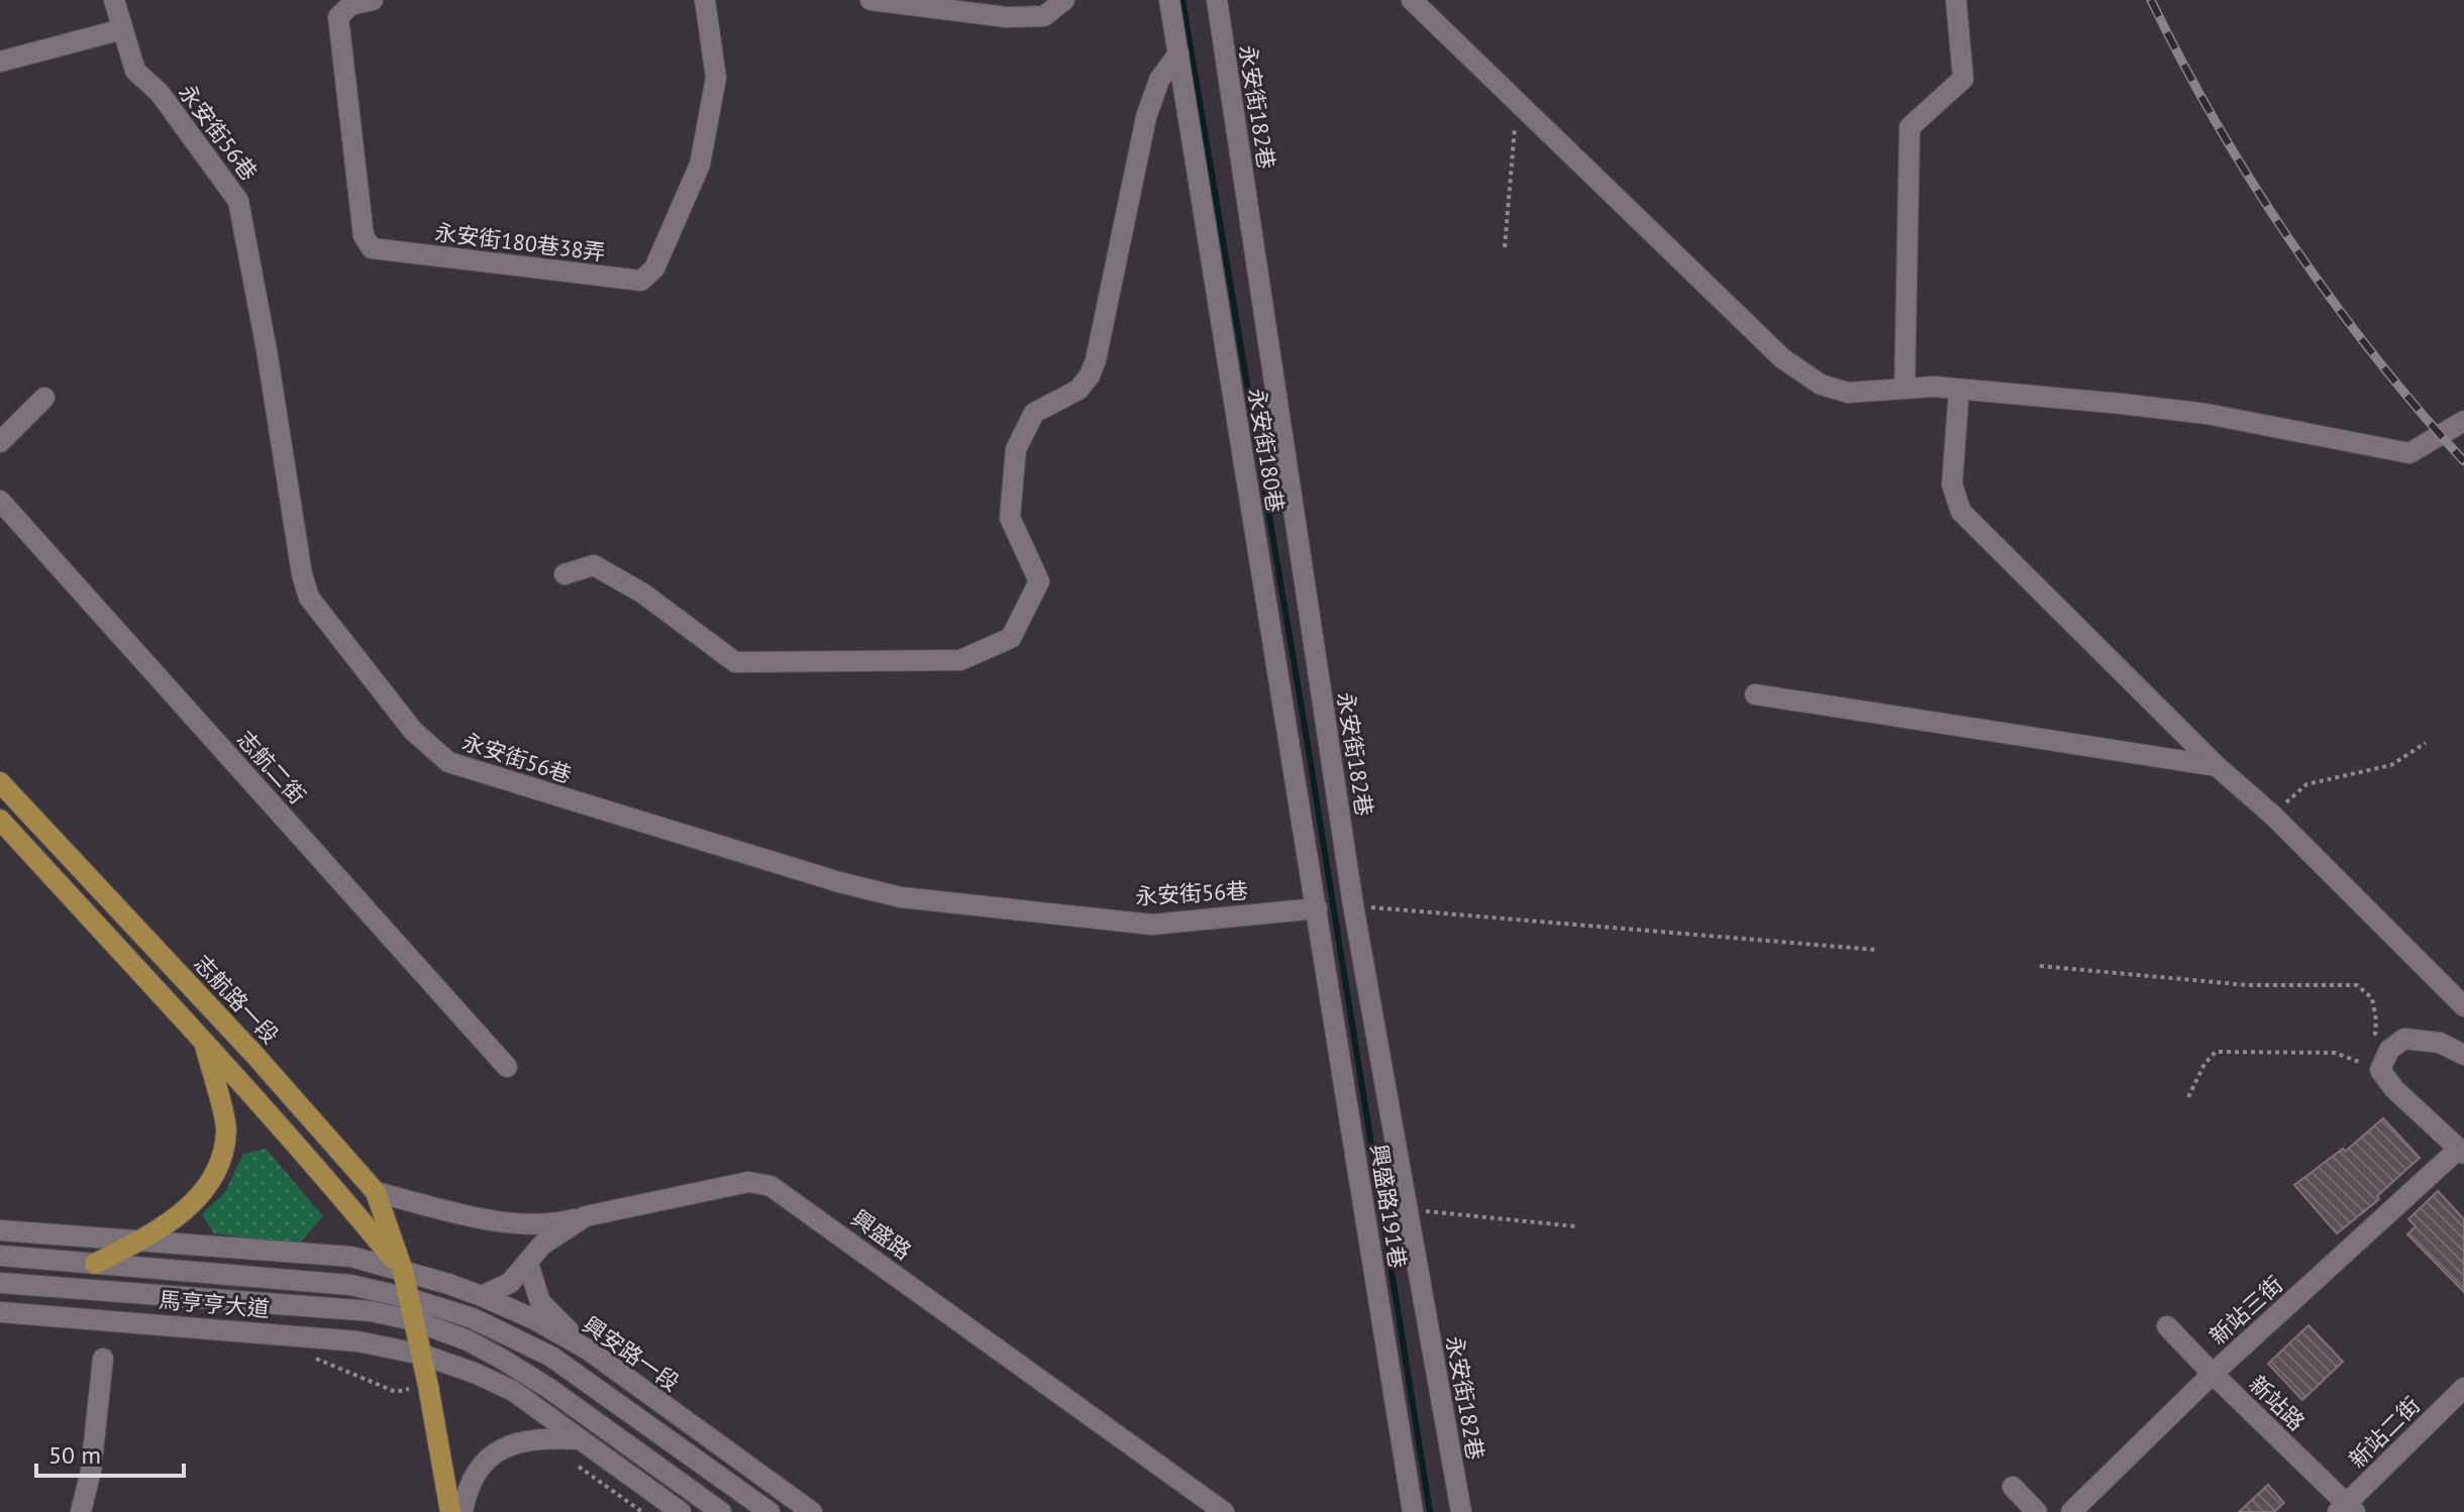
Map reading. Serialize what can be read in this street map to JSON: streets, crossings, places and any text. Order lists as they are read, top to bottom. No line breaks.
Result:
{"streets":{"main road":["志航路一段"],"street":["永安街182巷","永安街56巷","永安街180巷38弄","永安街180巷","志航二街","興盛路191巷","興盛路","馬亨亨大道","新站三街","興安路一段","新站路","新站二街"]},"crossings":[["永安街56巷","永安街180巷"],["永安街56巷","興盛路191巷"],["永安街180巷","興盛路191巷"],["志航路一段","馬亨亨大道"],["志航路一段","興安路一段"],["興盛路","興安路一段"],["新站三街","新站路"],["新站路","新站二街"]],"scale_bar":"50 m"}
